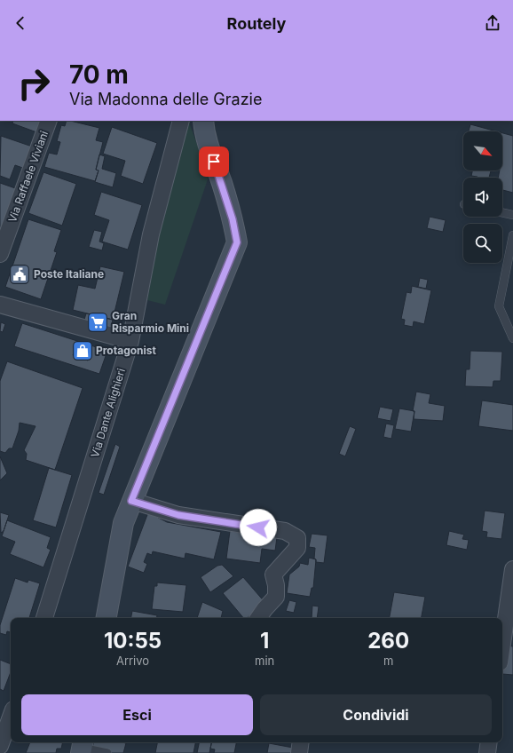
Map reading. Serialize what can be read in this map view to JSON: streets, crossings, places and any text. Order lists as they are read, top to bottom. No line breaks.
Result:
{"streets":{"street":["Via Raffaele Viviani","Via Dante Alighieri"]},"places":{"public building":["Poste Italiane"],"supermarket":["Gran Risparmio Mini"],"shop":["Protagonist"]},"north":"bottom right","page":{"header":"Routely","turn":["70 m","Via Madonna delle Grazie"],"eta":["10:55","Arrivo","1","min","260","m"],"buttons":["Esci","Condividi"]}}
